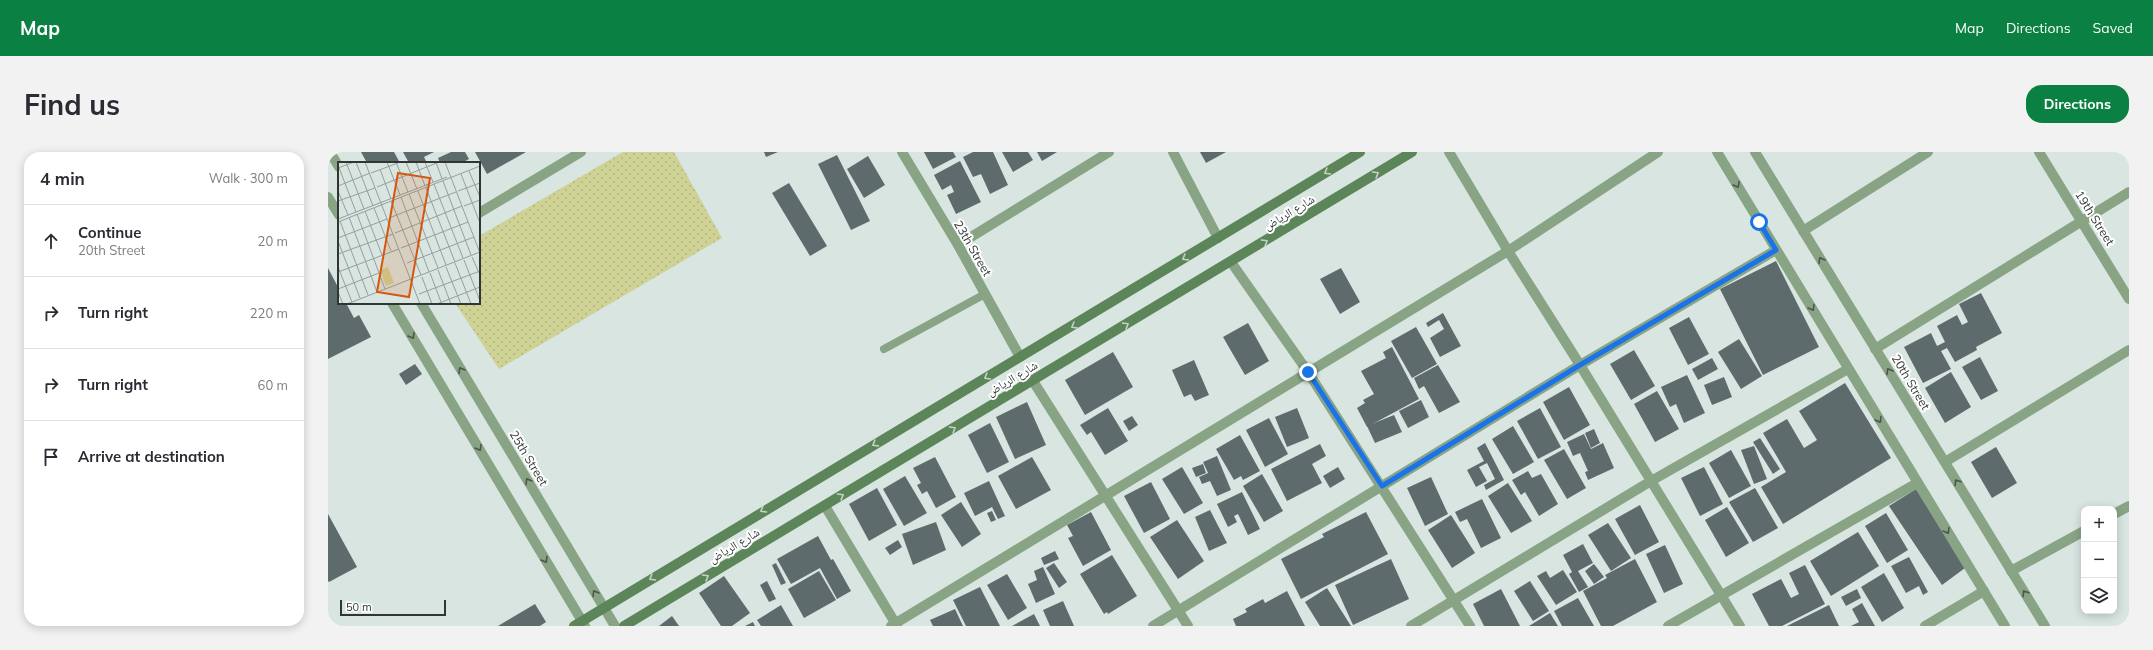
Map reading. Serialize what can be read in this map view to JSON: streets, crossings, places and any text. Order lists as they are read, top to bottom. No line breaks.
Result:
{"streets":{"main road":["شارع الرياض"],"street":["19th Street","23th Street","20th Street","25th Street"]},"crossings":[["شارع الرياض","23th Street"],["شارع الرياض","25th Street"]],"scale_bar":"50 m","page":{"header":"Map","nav":["Map","Directions","Saved"],"buttons":"Directions","title":"Find us","heading":["4 min","Walk · 300 m"],"list":[["Continue","20th Street","20 m"],["Turn right","220 m"],["Turn right","60 m"],"Arrive at destination"],"map_buttons":["+","−"],"scale":"50 m"}}
